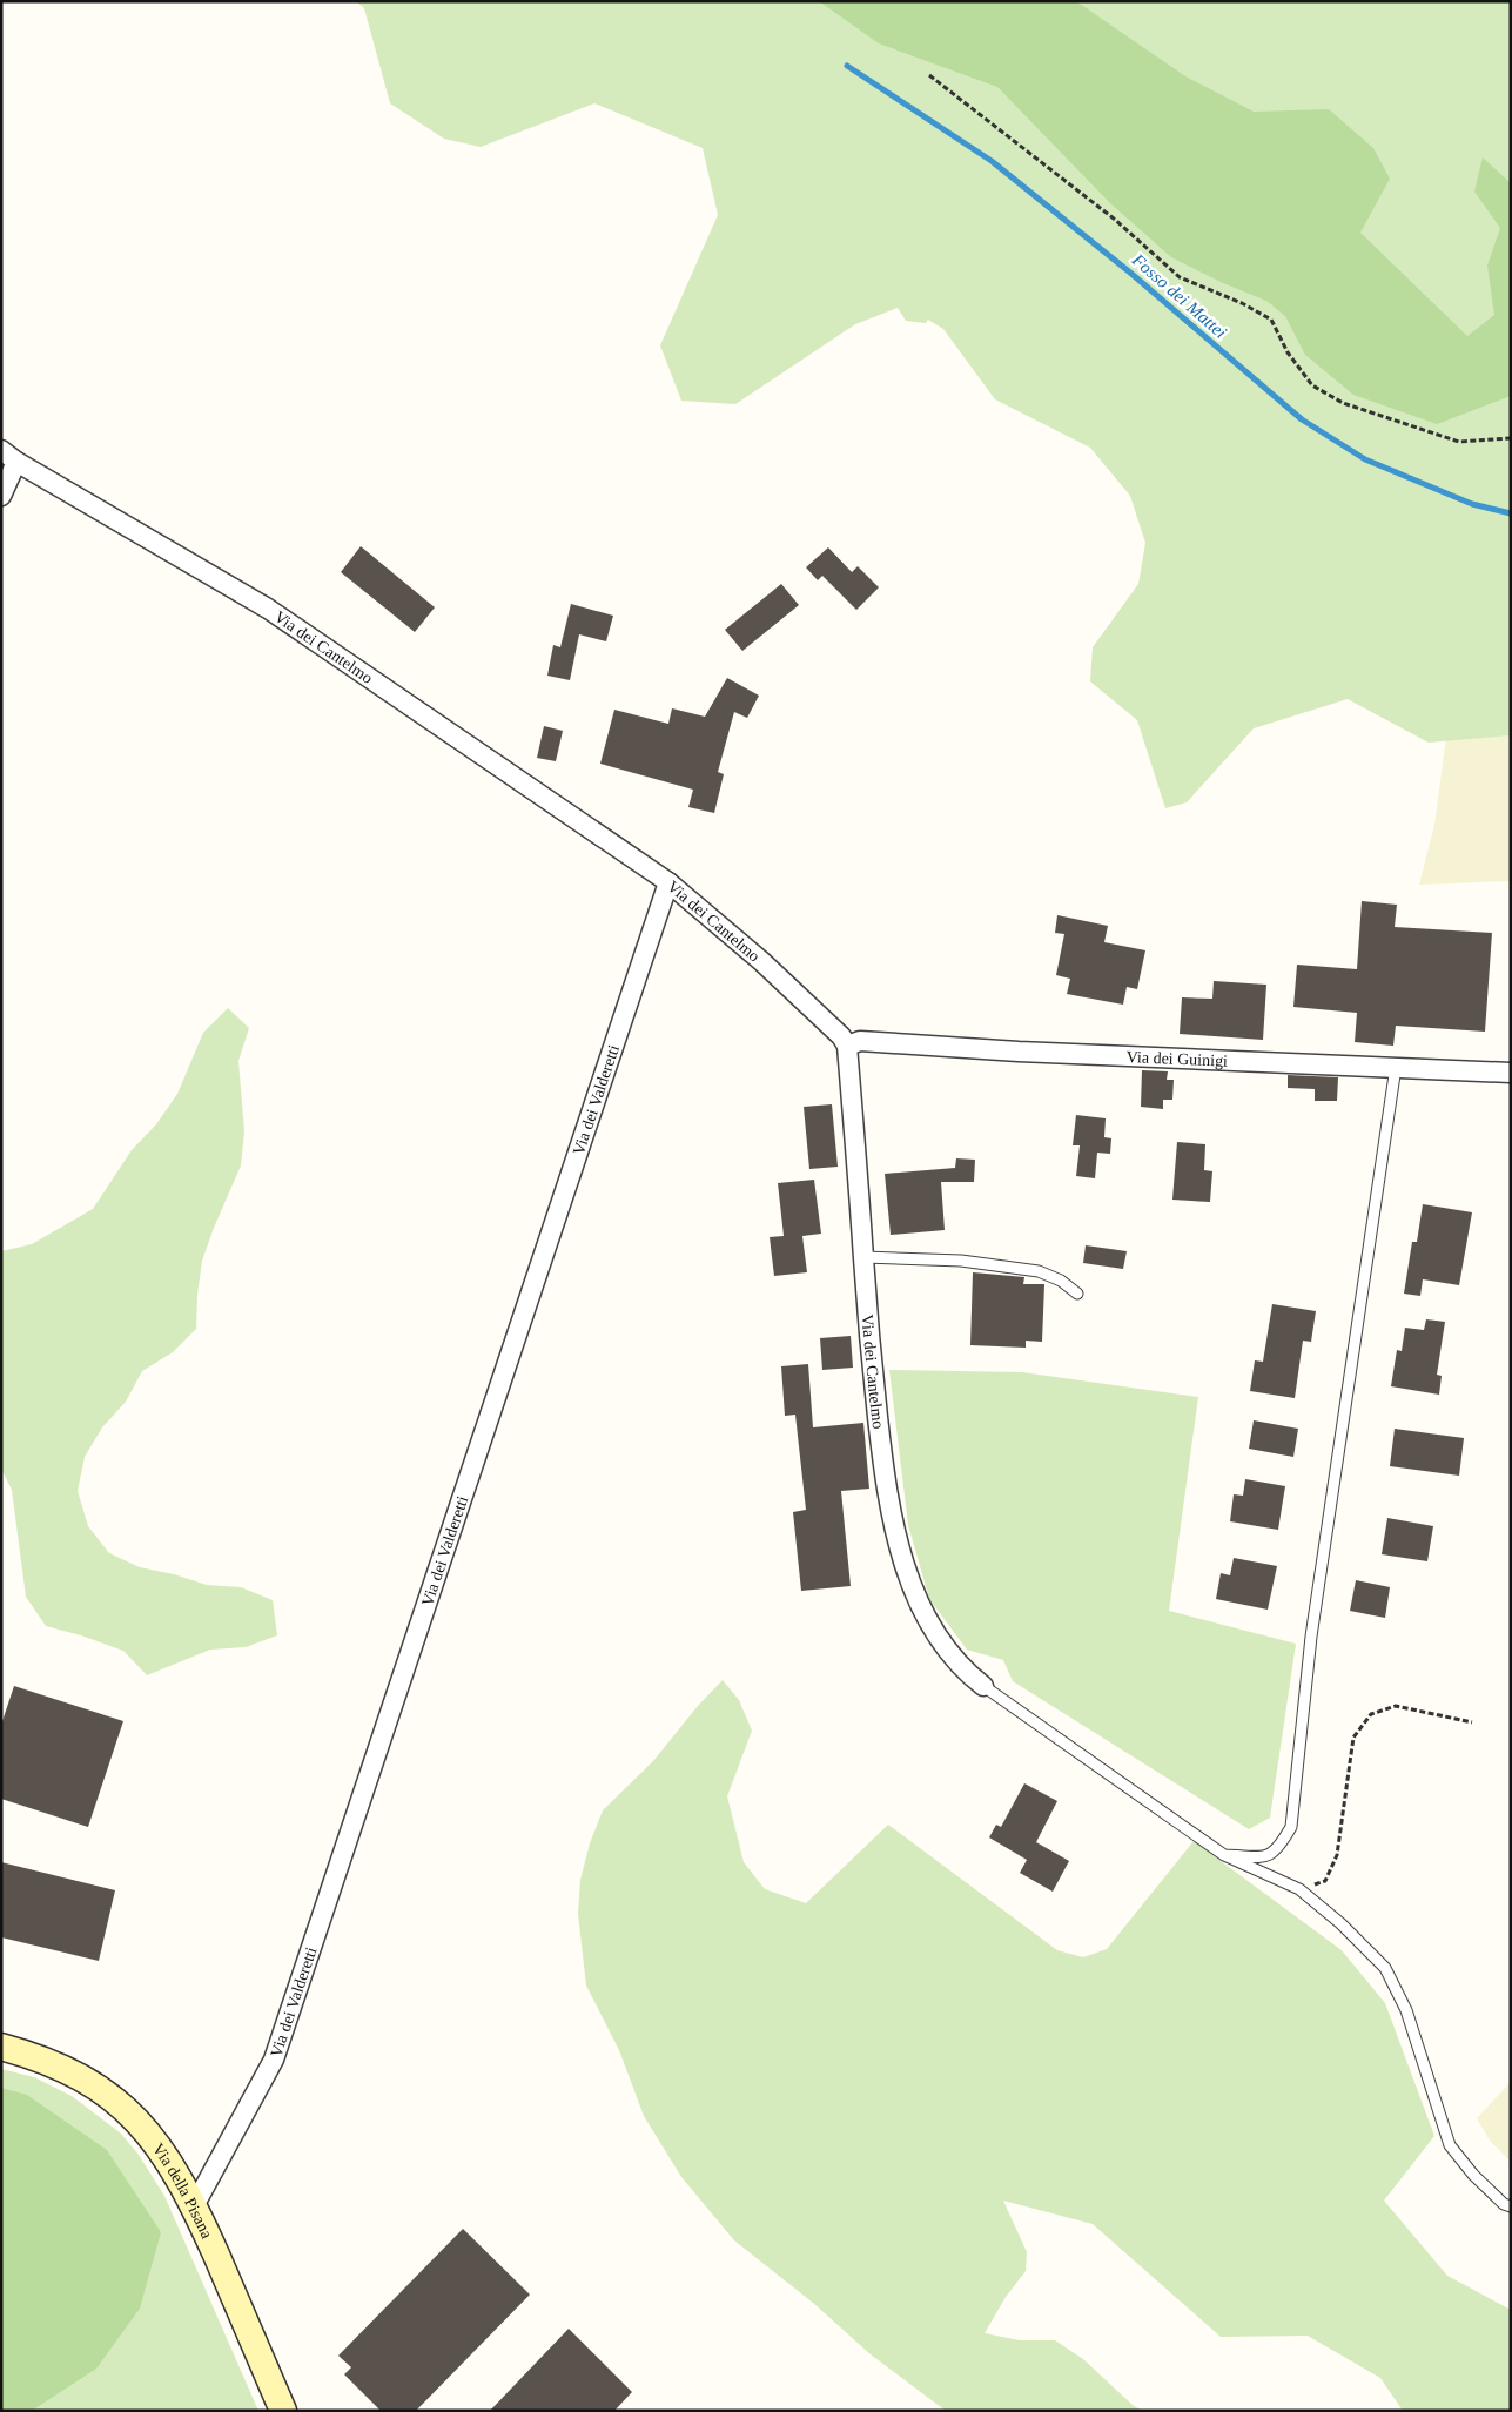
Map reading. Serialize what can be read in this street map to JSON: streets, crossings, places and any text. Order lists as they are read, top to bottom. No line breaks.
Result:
{"streets":{"main road":["Via della Pisana"],"street":["Via dei Cantelmo","Via dei Guinigi","Via dei Valderetti"]},"crossings":[["Via dei Cantelmo","Via dei Guinigi"],["Via dei Cantelmo","Via dei Valderetti"],["Via dei Valderetti","Via della Pisana"]],"water":["Fosso dei Mattei"]}
